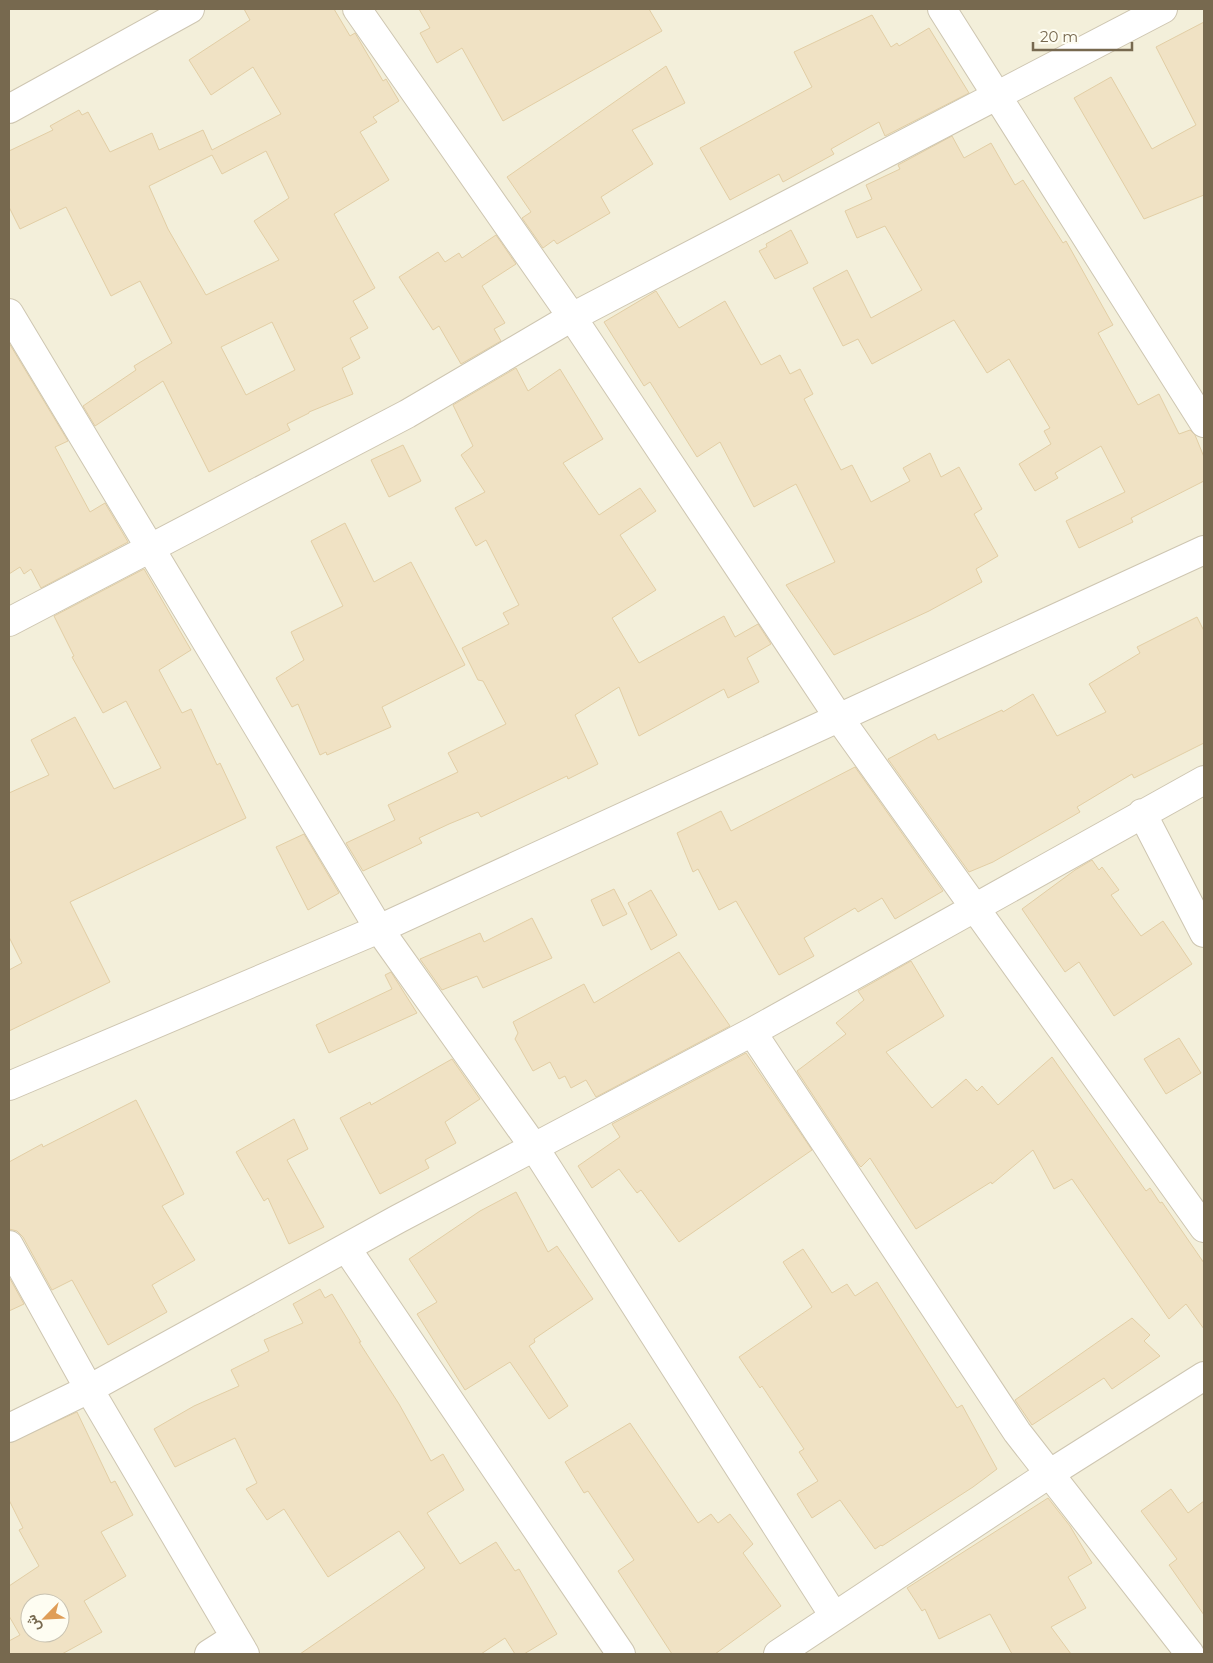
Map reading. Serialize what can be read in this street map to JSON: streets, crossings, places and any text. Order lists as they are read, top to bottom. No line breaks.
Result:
{"scale_bar":"20 m","north":"bottom left"}
